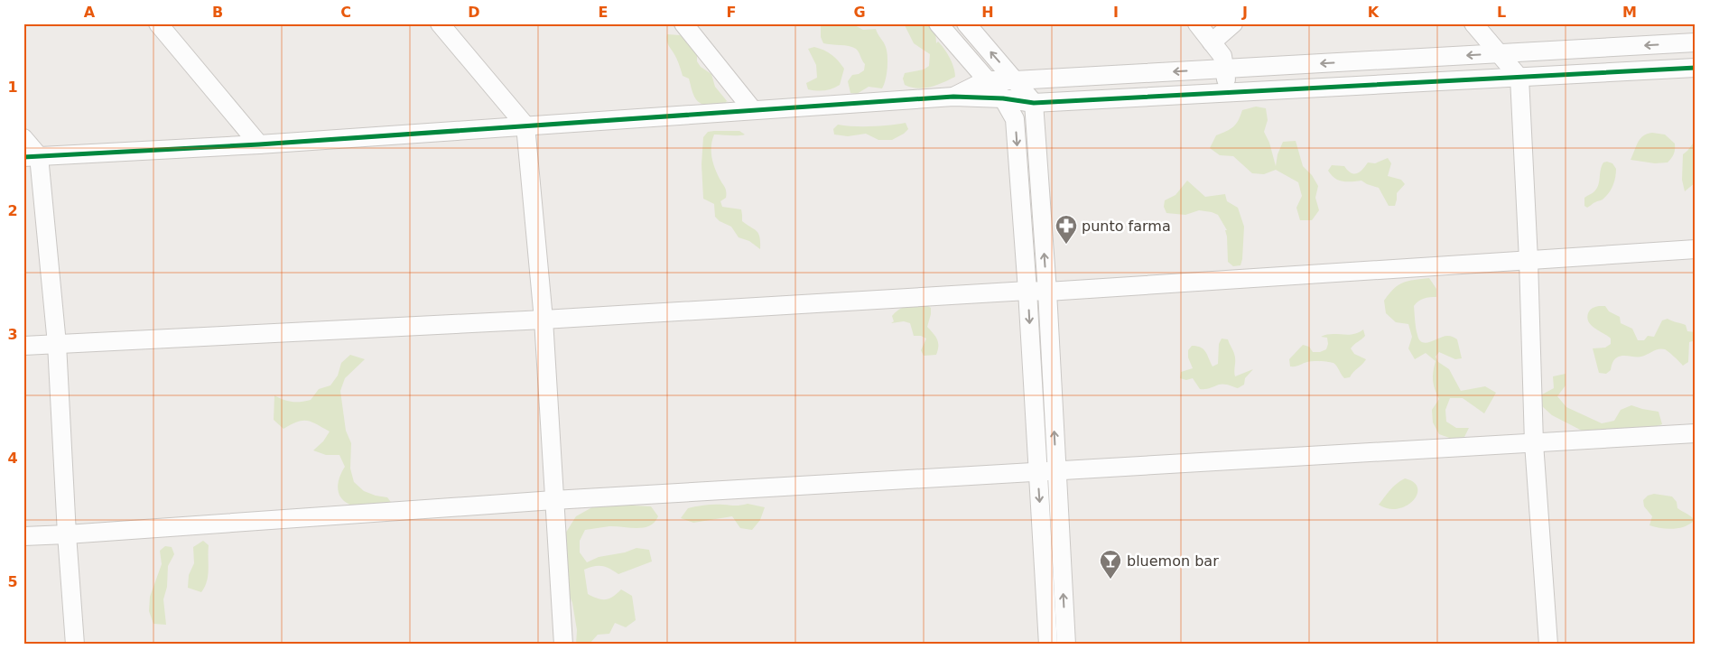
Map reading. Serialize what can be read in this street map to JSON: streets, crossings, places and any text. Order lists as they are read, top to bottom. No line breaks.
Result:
{"places":{"pharmacy":["punto farma"],"bar":["bluemon bar"]},"grid":{"columns":["A","B","C","D","E","F","G","H","I","J","K","L","M"],"rows":["1","2","3","4","5"]}}
